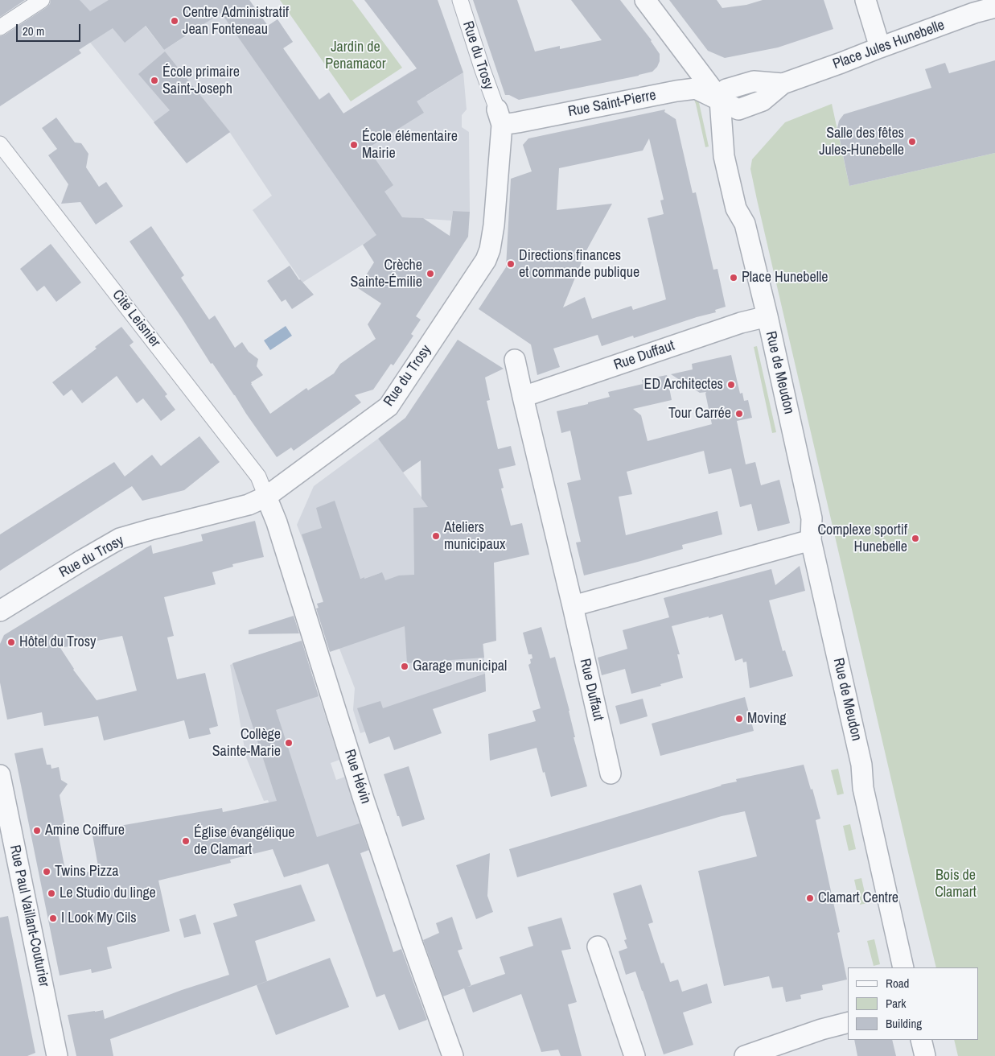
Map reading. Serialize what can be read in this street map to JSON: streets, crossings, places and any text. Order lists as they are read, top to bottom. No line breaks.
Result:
{"streets":{"street":["Place Jules Hunebelle","Rue du Trosy","Rue Saint-Pierre","Cité Leisnier","Rue Duffaut","Rue de Meudon","Rue Hévin","Rue Paul Vaillant-Couturier"]},"crossings":[["Place Jules Hunebelle","Rue Saint-Pierre"],["Place Jules Hunebelle","Rue de Meudon"],["Rue du Trosy","Rue Saint-Pierre"],["Rue du Trosy","Cité Leisnier"],["Rue du Trosy","Rue Hévin"],["Rue Saint-Pierre","Rue de Meudon"],["Cité Leisnier","Rue Hévin"],["Rue Duffaut","Rue de Meudon"]],"parks":["Jardin de Penamacor","Bois de Clamart"],"places":["Centre Administratif Jean Fonteneau","École primaire Saint-Joseph","Salle des fêtes Jules-Hunebelle","École élémentaire Mairie","Directions finances et commande publique","Crèche Sainte-Émilie","Place Hunebelle","ED Architectes","Tour Carrée","Ateliers municipaux","Complexe sportif Hunebelle","Hôtel du Trosy","Garage municipal","Moving","Collège Sainte-Marie","Amine Coiffure","Église évangélique de Clamart","Twins Pizza","Le Studio du linge","Clamart Centre","I Look My Cils"],"legend":["Road","Park","Building"],"scale_bar":"20 m"}
